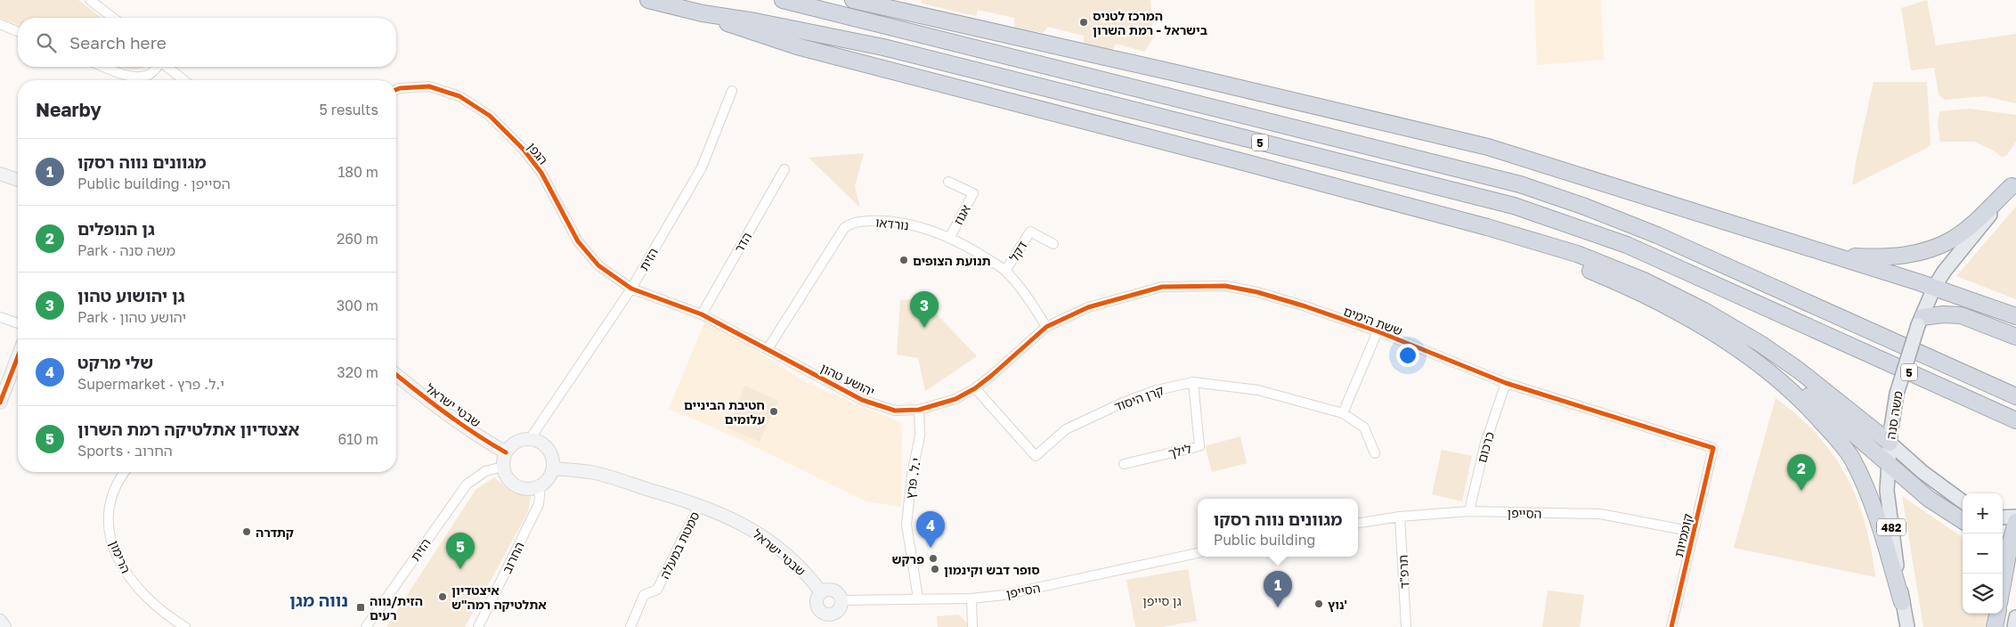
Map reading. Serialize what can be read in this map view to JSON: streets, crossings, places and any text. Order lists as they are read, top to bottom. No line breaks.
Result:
{"streets":{"highway":["5"],"main road":["משה סנה","482"],"street":["הגפן","אגוז","נורדאו","הדר","דקל","הזית","ששת הימים","יהושע טהון","קרן היסוד","שבטי ישראל","כרכום","לילך","י.ל. פרץ","הסייפן","קוממיות","סמטת במעלה","הרימון","החרוב","תרפ\"ד"]},"crossings":[["הגפן","הזית"],["הגפן","יהושע טהון"],["אגוז","נורדאו"],["נורדאו","דקל"],["נורדאו","ששת הימים"],["נורדאו","יהושע טהון"],["הדר","יהושע טהון"],["הזית","יהושע טהון"],["הזית","שבטי ישראל"],["הזית","החרוב"],["ששת הימים","יהושע טהון"],["ששת הימים","כרכום"],["ששת הימים","קוממיות"],["יהושע טהון","קרן היסוד"],["יהושע טהון","י.ל. פרץ"],["קרן היסוד","לילך"],["שבטי ישראל","הסייפן"],["שבטי ישראל","סמטת במעלה"],["שבטי ישראל","החרוב"],["כרכום","הסייפן"],["י.ל. פרץ","הסייפן"],["הסייפן","קוממיות"],["הסייפן","תרפ\"ד"]],"districts":["נווה מגן"],"parks":["גן סייפן"],"places":{"other":["המרכז לטניס בישראל - רמת השרון","תנועת הצופים","חטיבת הביניים עלומים","קתדרה","פרקש","סופר דבש וקינמון","איצטדיון אתלטיקה רמה\"ש","נוץ'"],"transit":["הזית/נווה רעים"]},"page":{"search":"Search here","heading":["Nearby","5 results"],"list":[{"mark":"1","name":"מגוונים נווה רסקו","note":"Public building · הסייפן","value":"180 m"},{"mark":"2","name":"גן הנופלים","note":"Park · משה סנה","value":"260 m"},{"mark":"3","name":"גן יהושוע טהון","note":"Park · יהושע טהון","value":"300 m"},{"mark":"4","name":"שלי מרקט","note":"Supermarket · י.ל. פרץ","value":"320 m"},{"mark":"5","name":"אצטדיון אתלטיקה רמת השרון","note":"Sports · החרוב","value":"610 m"}],"pins":["3","2","4","5","1"],"map_buttons":["+","−"],"popup":["מגוונים נווה רסקו","Public building"]}}
